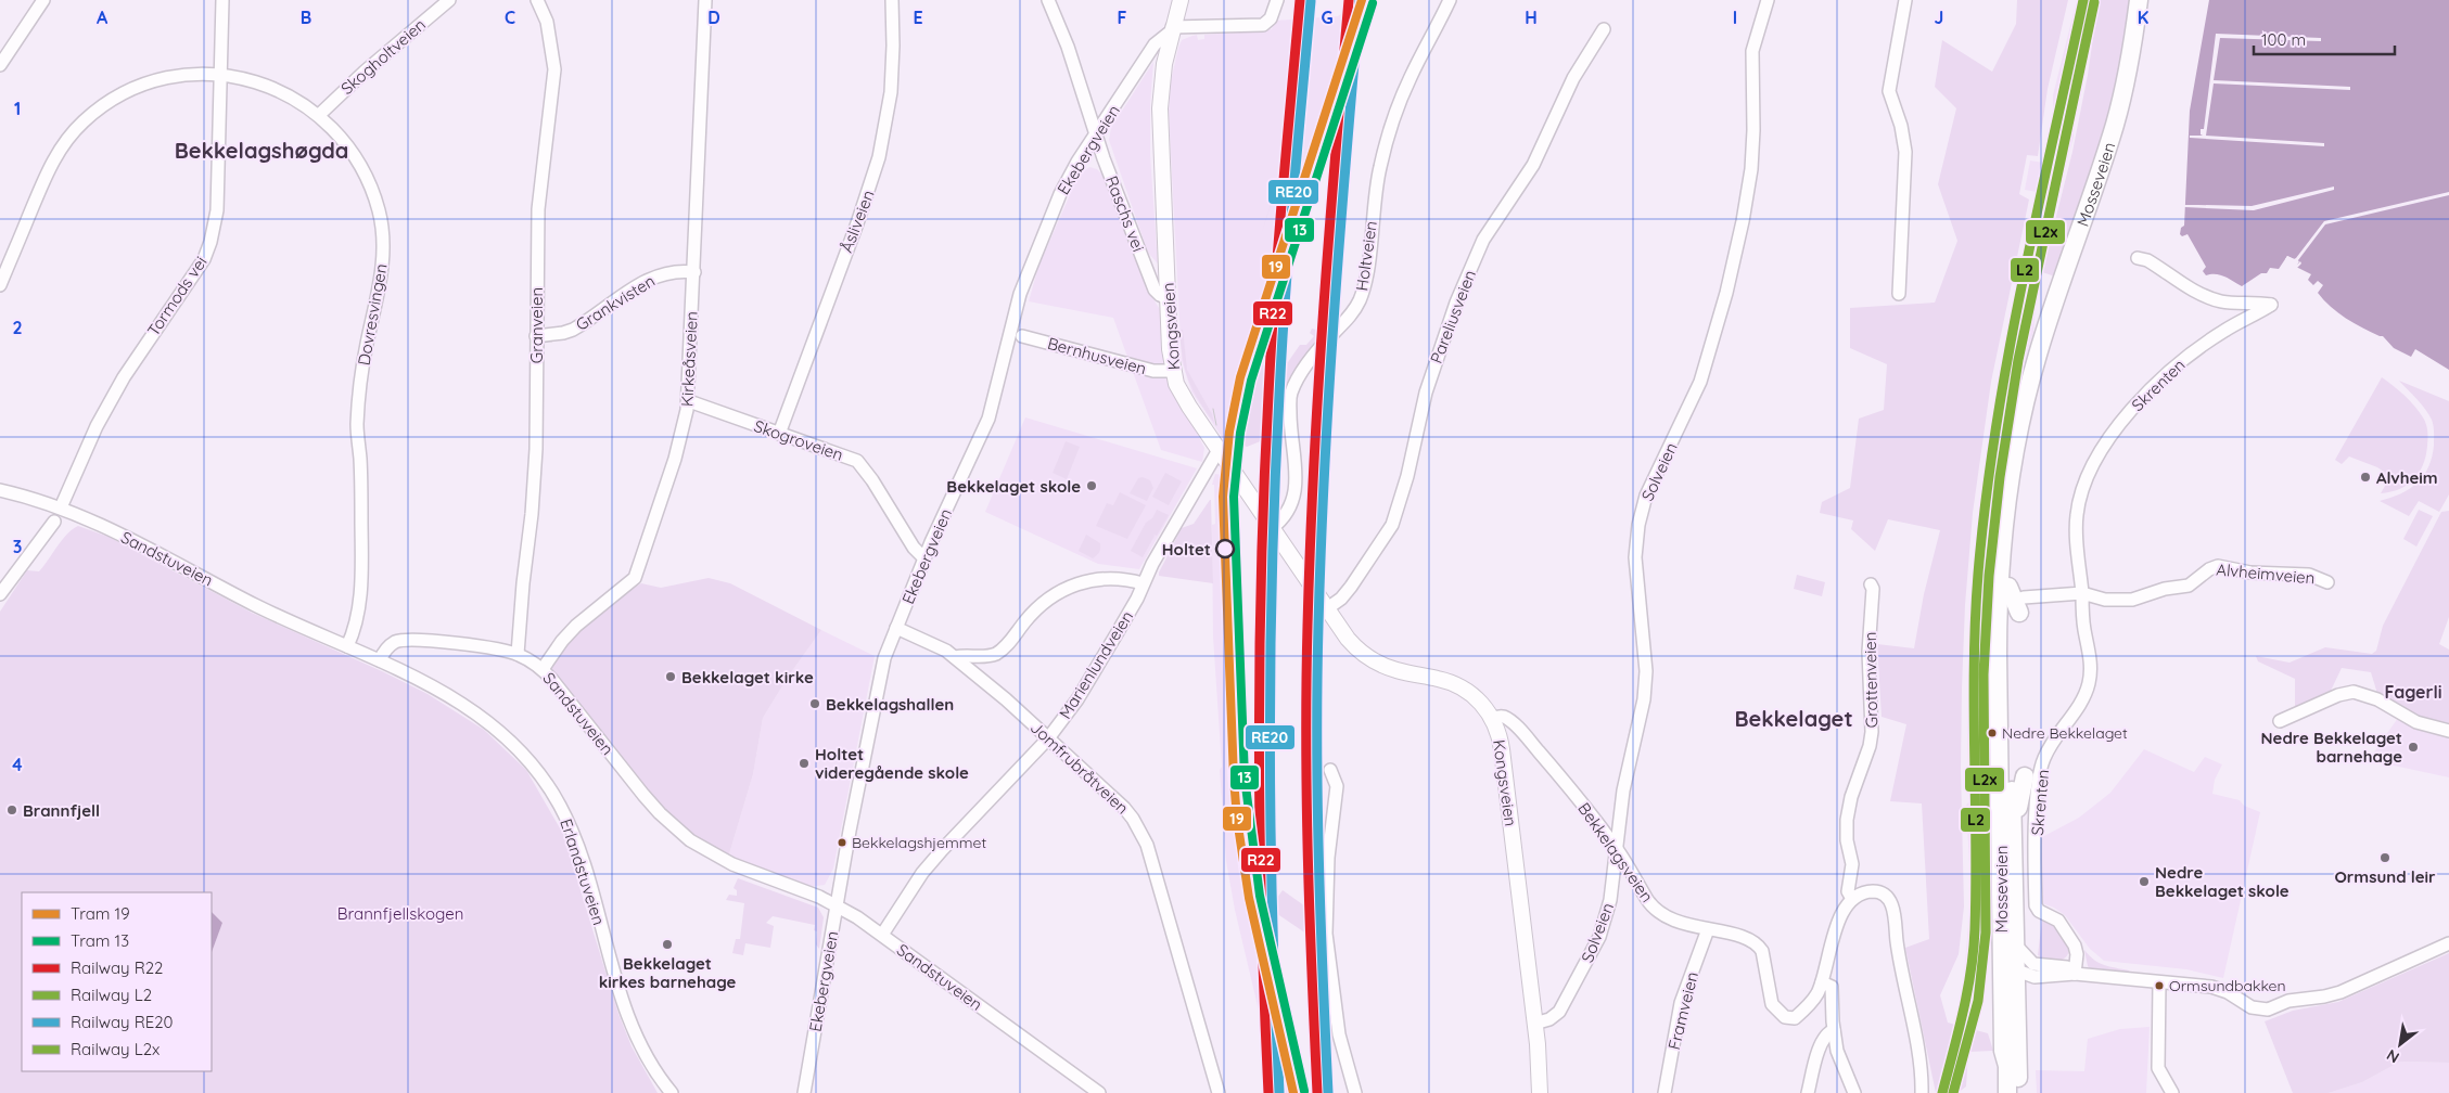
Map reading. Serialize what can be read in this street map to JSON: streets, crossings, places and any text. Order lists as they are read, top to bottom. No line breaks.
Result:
{"streets":{"highway":["Mosseveien"],"main road":["Ekebergveien","Kongsveien"],"street":["Skogholtveien","Raschs vei","Åsliveien","Holtveien","Tormods vei","Grankvisten","Dovresvingen","Pareliusveien","Granveien","Bernhusveien","Kirkeåsveien","Skrenten","Skogroveien","Solveien","Sandstuveien","Alvheimveien","Marienlundveien","Grottenveien","Jomfrubråtveien","Bekkelagsveien","Erlandstuveien","Framveien"]},"crossings":[["Skogholtveien","Dovresvingen"],["Ekebergveien","Raschs vei"],["Ekebergveien","Kongsveien"],["Ekebergveien","Skogroveien"],["Ekebergveien","Sandstuveien"],["Ekebergveien","Jomfrubråtveien"],["Raschs vei","Kongsveien"],["Åsliveien","Skogroveien"],["Holtveien","Kongsveien"],["Tormods vei","Dovresvingen"],["Tormods vei","Sandstuveien"],["Grankvisten","Granveien"],["Grankvisten","Kirkeåsveien"],["Dovresvingen","Sandstuveien"],["Pareliusveien","Kongsveien"],["Granveien","Sandstuveien"],["Kongsveien","Bernhusveien"],["Kongsveien","Solveien"],["Kongsveien","Marienlundveien"],["Kongsveien","Bekkelagsveien"],["Kirkeåsveien","Skogroveien"],["Kirkeåsveien","Sandstuveien"],["Skrenten","Alvheimveien"],["Solveien","Bekkelagsveien"],["Sandstuveien","Marienlundveien"],["Sandstuveien","Erlandstuveien"],["Marienlundveien","Jomfrubråtveien"],["Grottenveien","Bekkelagsveien"],["Bekkelagsveien","Framveien"]],"districts":["Bekkelagshøgda","Fagerli","Bekkelaget"],"parks":["Brannfjellskogen"],"places":["Alvheim","Bekkelaget skole","Holtet","Bekkelaget kirke","Bekkelagshallen","Nedre Bekkelaget","Nedre Bekkelaget barnehage","Holtet videregående skole","Brannfjell","Bekkelagshjemmet","Ormsund leir","Nedre Bekkelaget skole","Bekkelaget kirkes barnehage","Ormsundbakken"],"lines":["tram line 19","rail line R22","rail line L2","rail line RE20","rail line L2x","tram line 13"],"legend":["Tram 19","Tram 13","Railway R22","Railway L2","Railway RE20","Railway L2x"],"scale_bar":"100 m","north":"bottom left","grid":{"columns":["A","B","C","D","E","F","G","H","I","J","K"],"rows":["1","2","3","4"]}}
